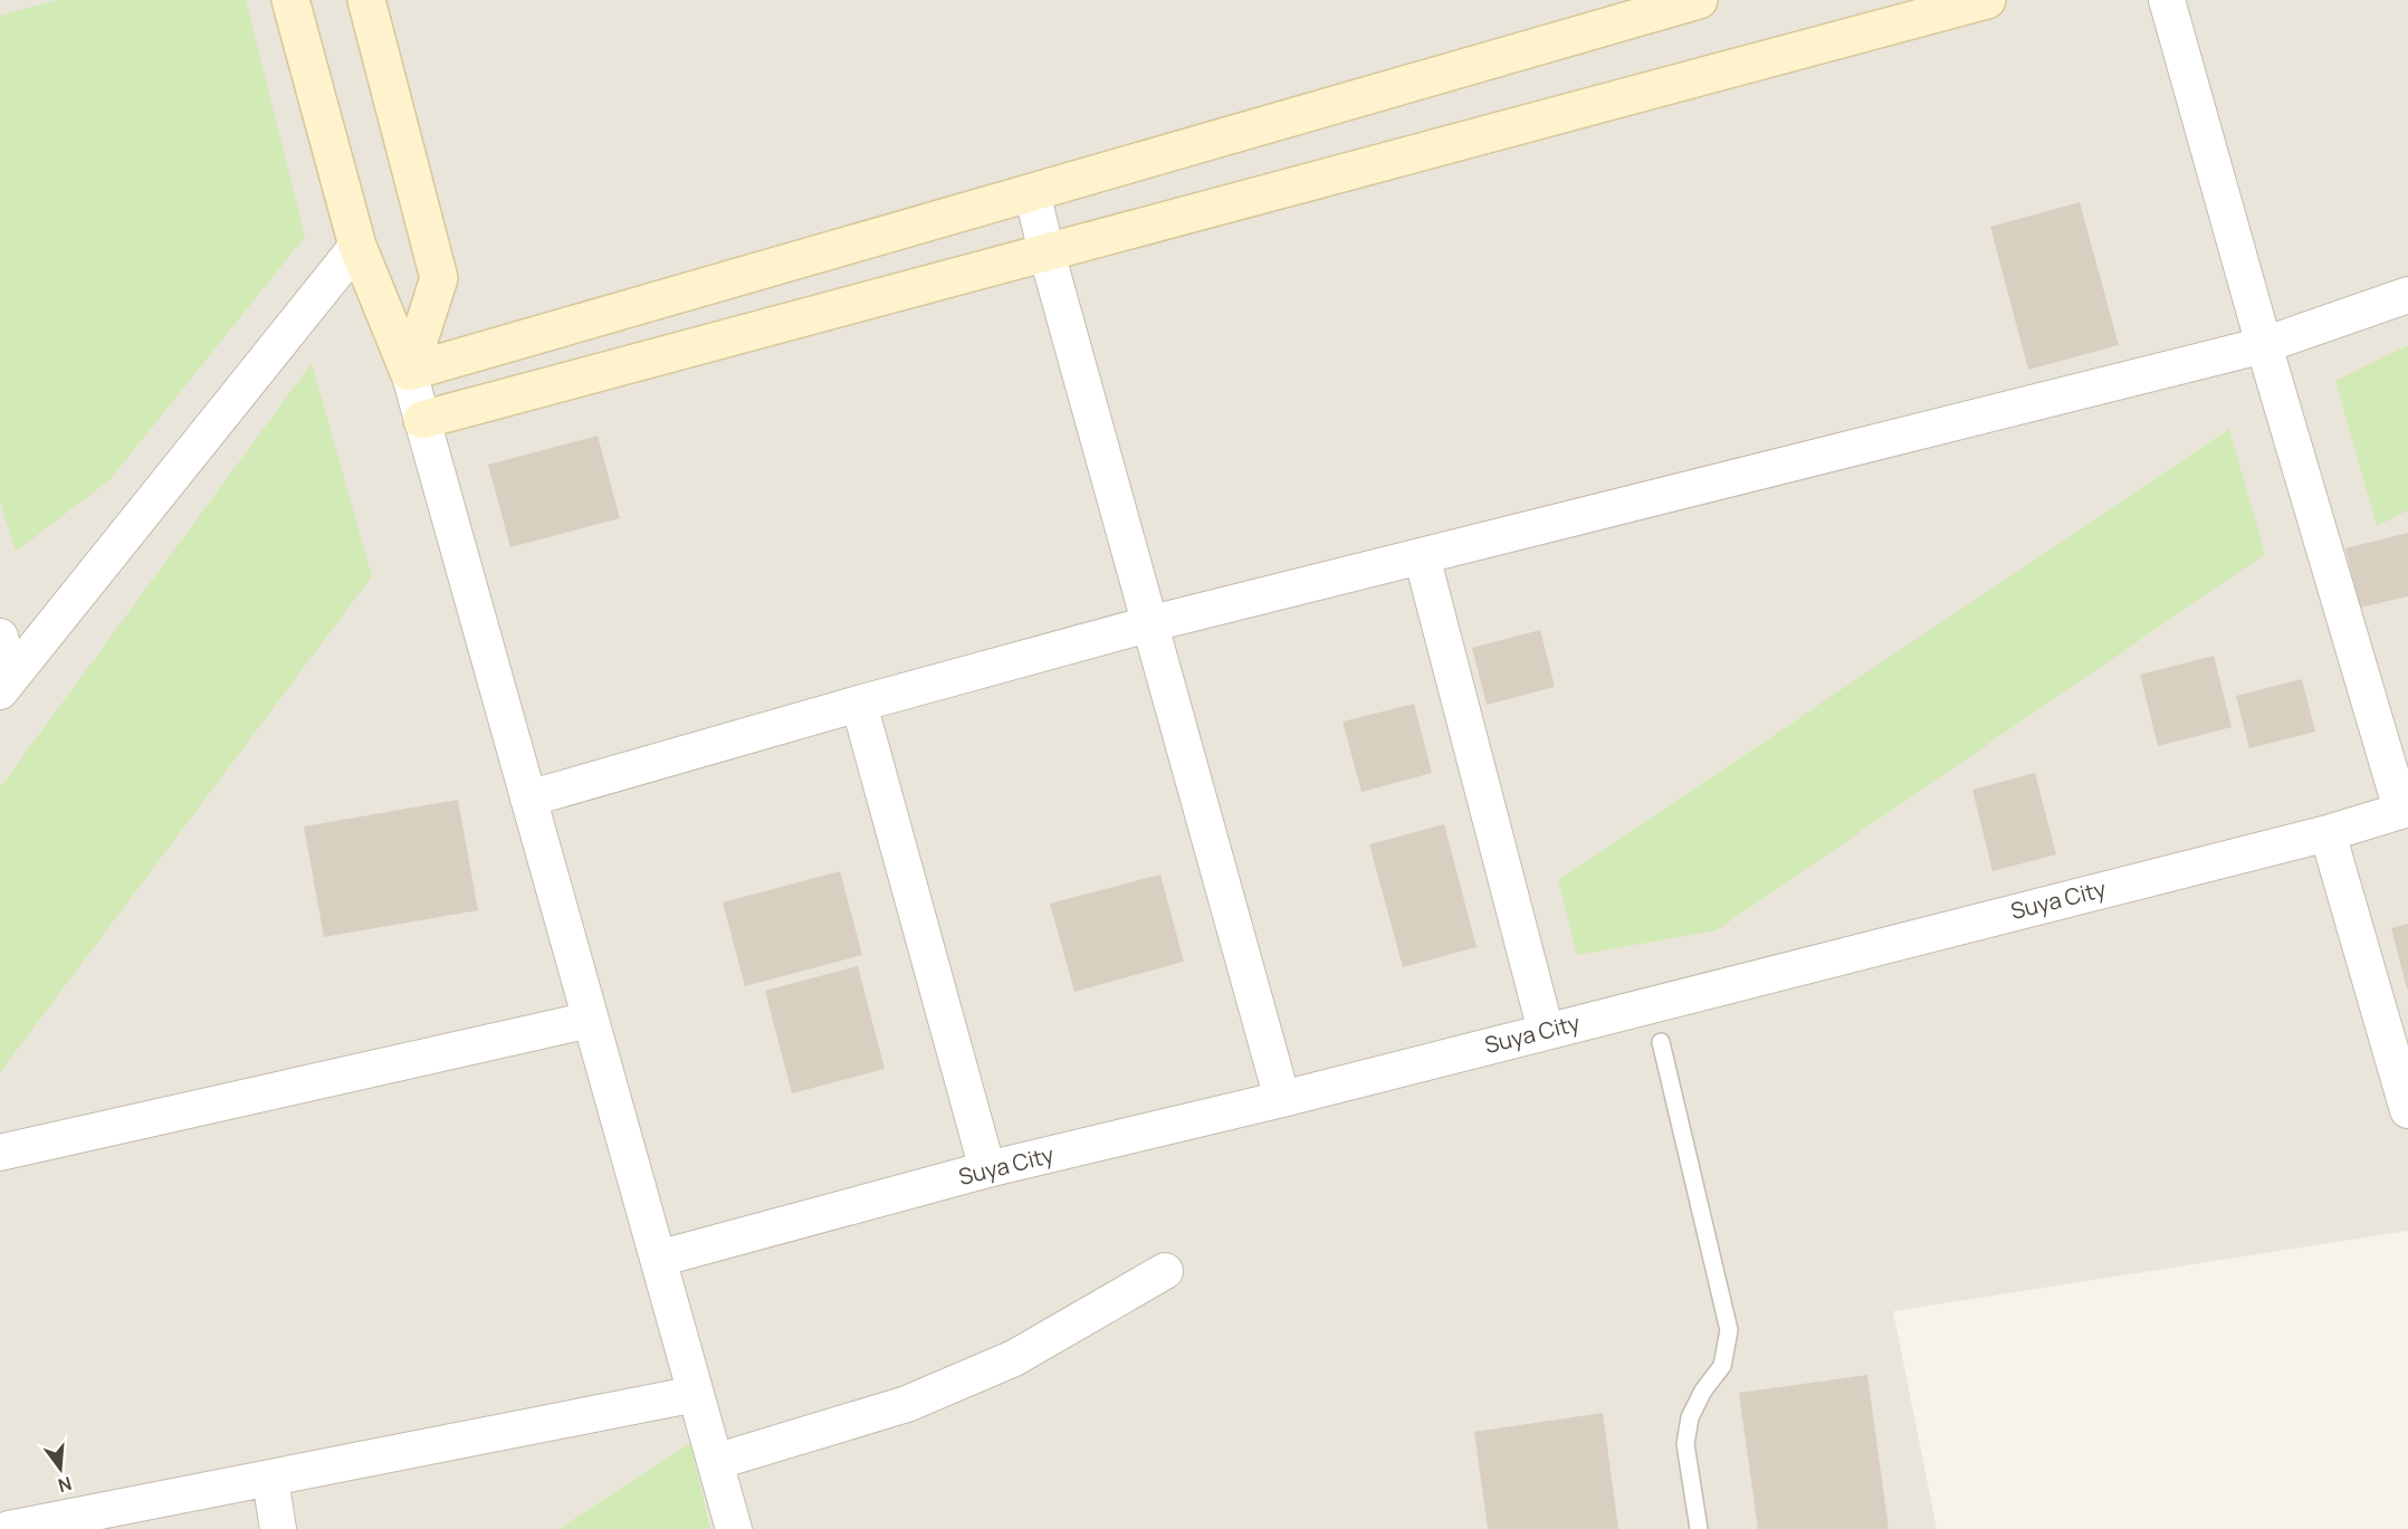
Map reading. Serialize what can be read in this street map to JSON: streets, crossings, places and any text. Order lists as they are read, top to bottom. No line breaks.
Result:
{"streets":{"street":["Suya City"]},"north":"bottom"}
